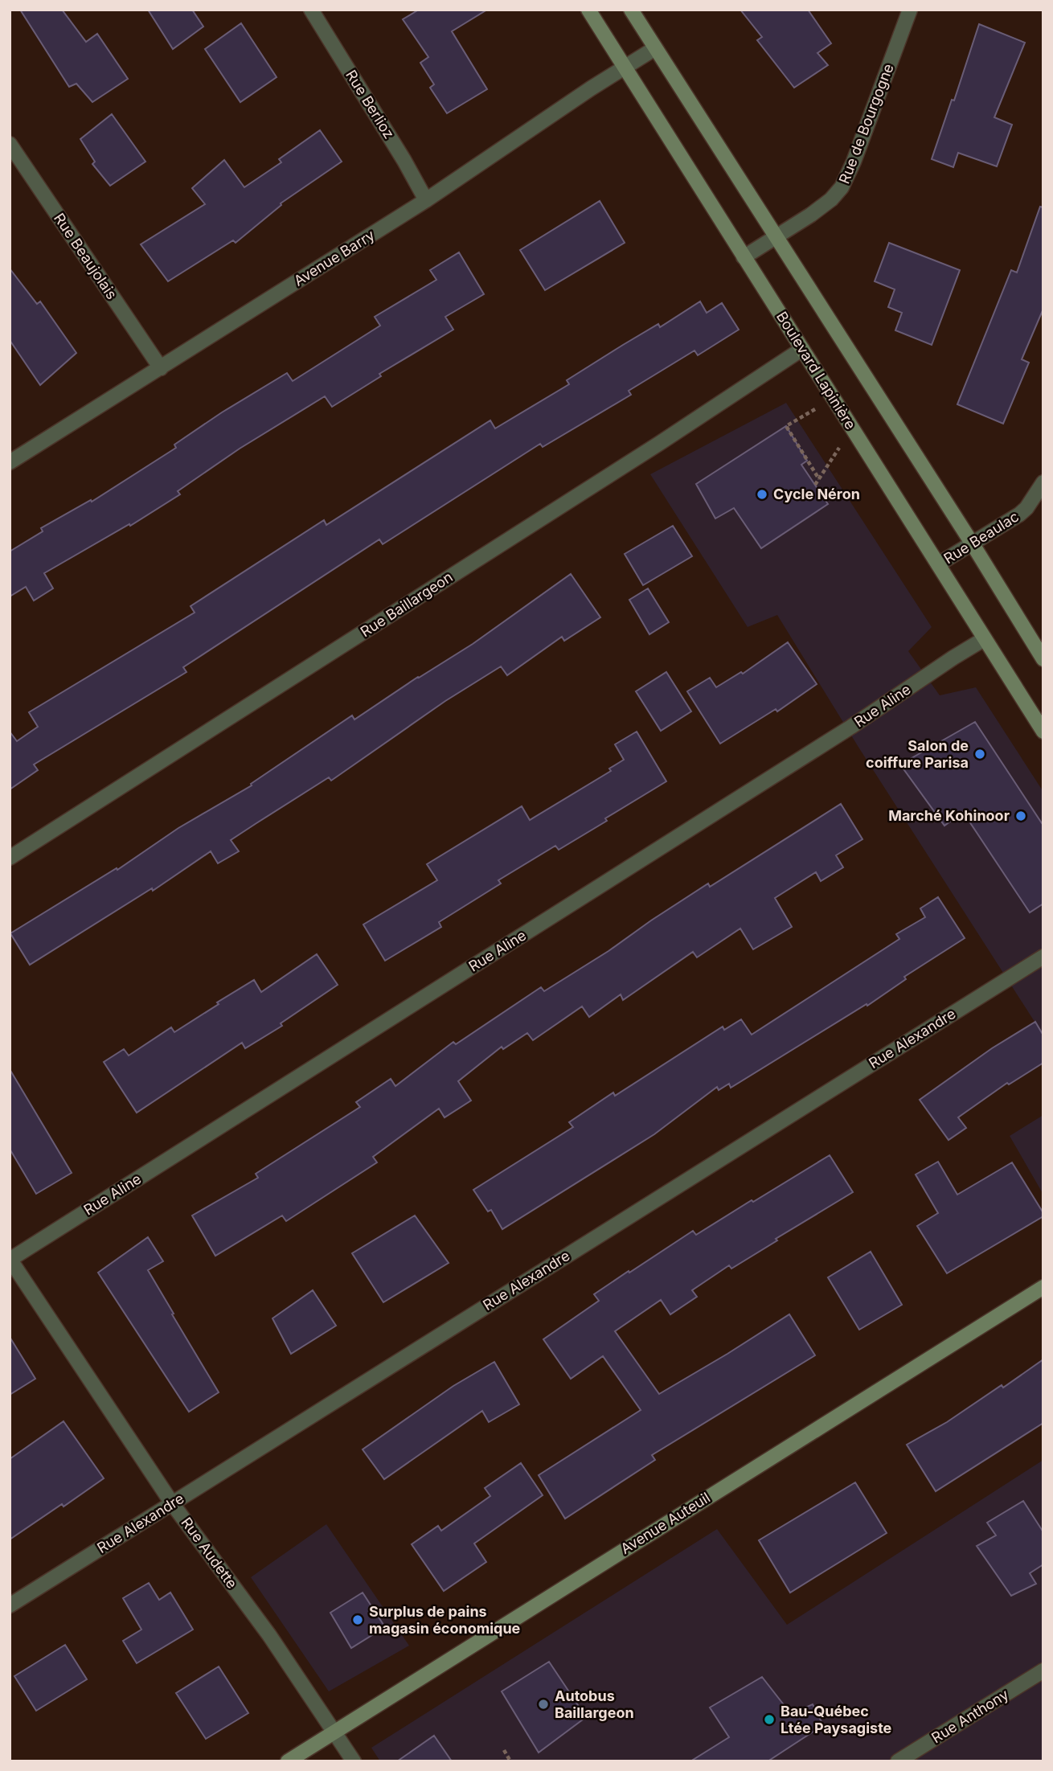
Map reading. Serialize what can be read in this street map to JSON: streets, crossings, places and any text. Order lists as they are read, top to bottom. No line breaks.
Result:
{"streets":{"main road":["Boulevard Lapinière","Avenue Auteuil"],"street":["Rue Berlioz","Rue de Bourgogne","Rue Beaujolais","Avenue Barry","Rue Beaulac","Rue Baillargeon","Rue Aline","Rue Alexandre","Rue Audette","Rue Anthony"]},"crossings":[["Rue Berlioz","Avenue Barry"],["Rue de Bourgogne","Boulevard Lapinière"],["Rue Beaujolais","Avenue Barry"],["Avenue Barry","Boulevard Lapinière"],["Boulevard Lapinière","Rue Beaulac"],["Boulevard Lapinière","Rue Baillargeon"],["Boulevard Lapinière","Rue Aline"],["Rue Aline","Rue Audette"],["Rue Alexandre","Rue Audette"],["Avenue Auteuil","Rue Audette"]],"places":["Cycle Néron","Salon de coiffure Parisa","Marché Kohinoor","Surplus de pains magasin économique","Autobus Baillargeon","Bau-Québec Ltée Paysagiste"]}
